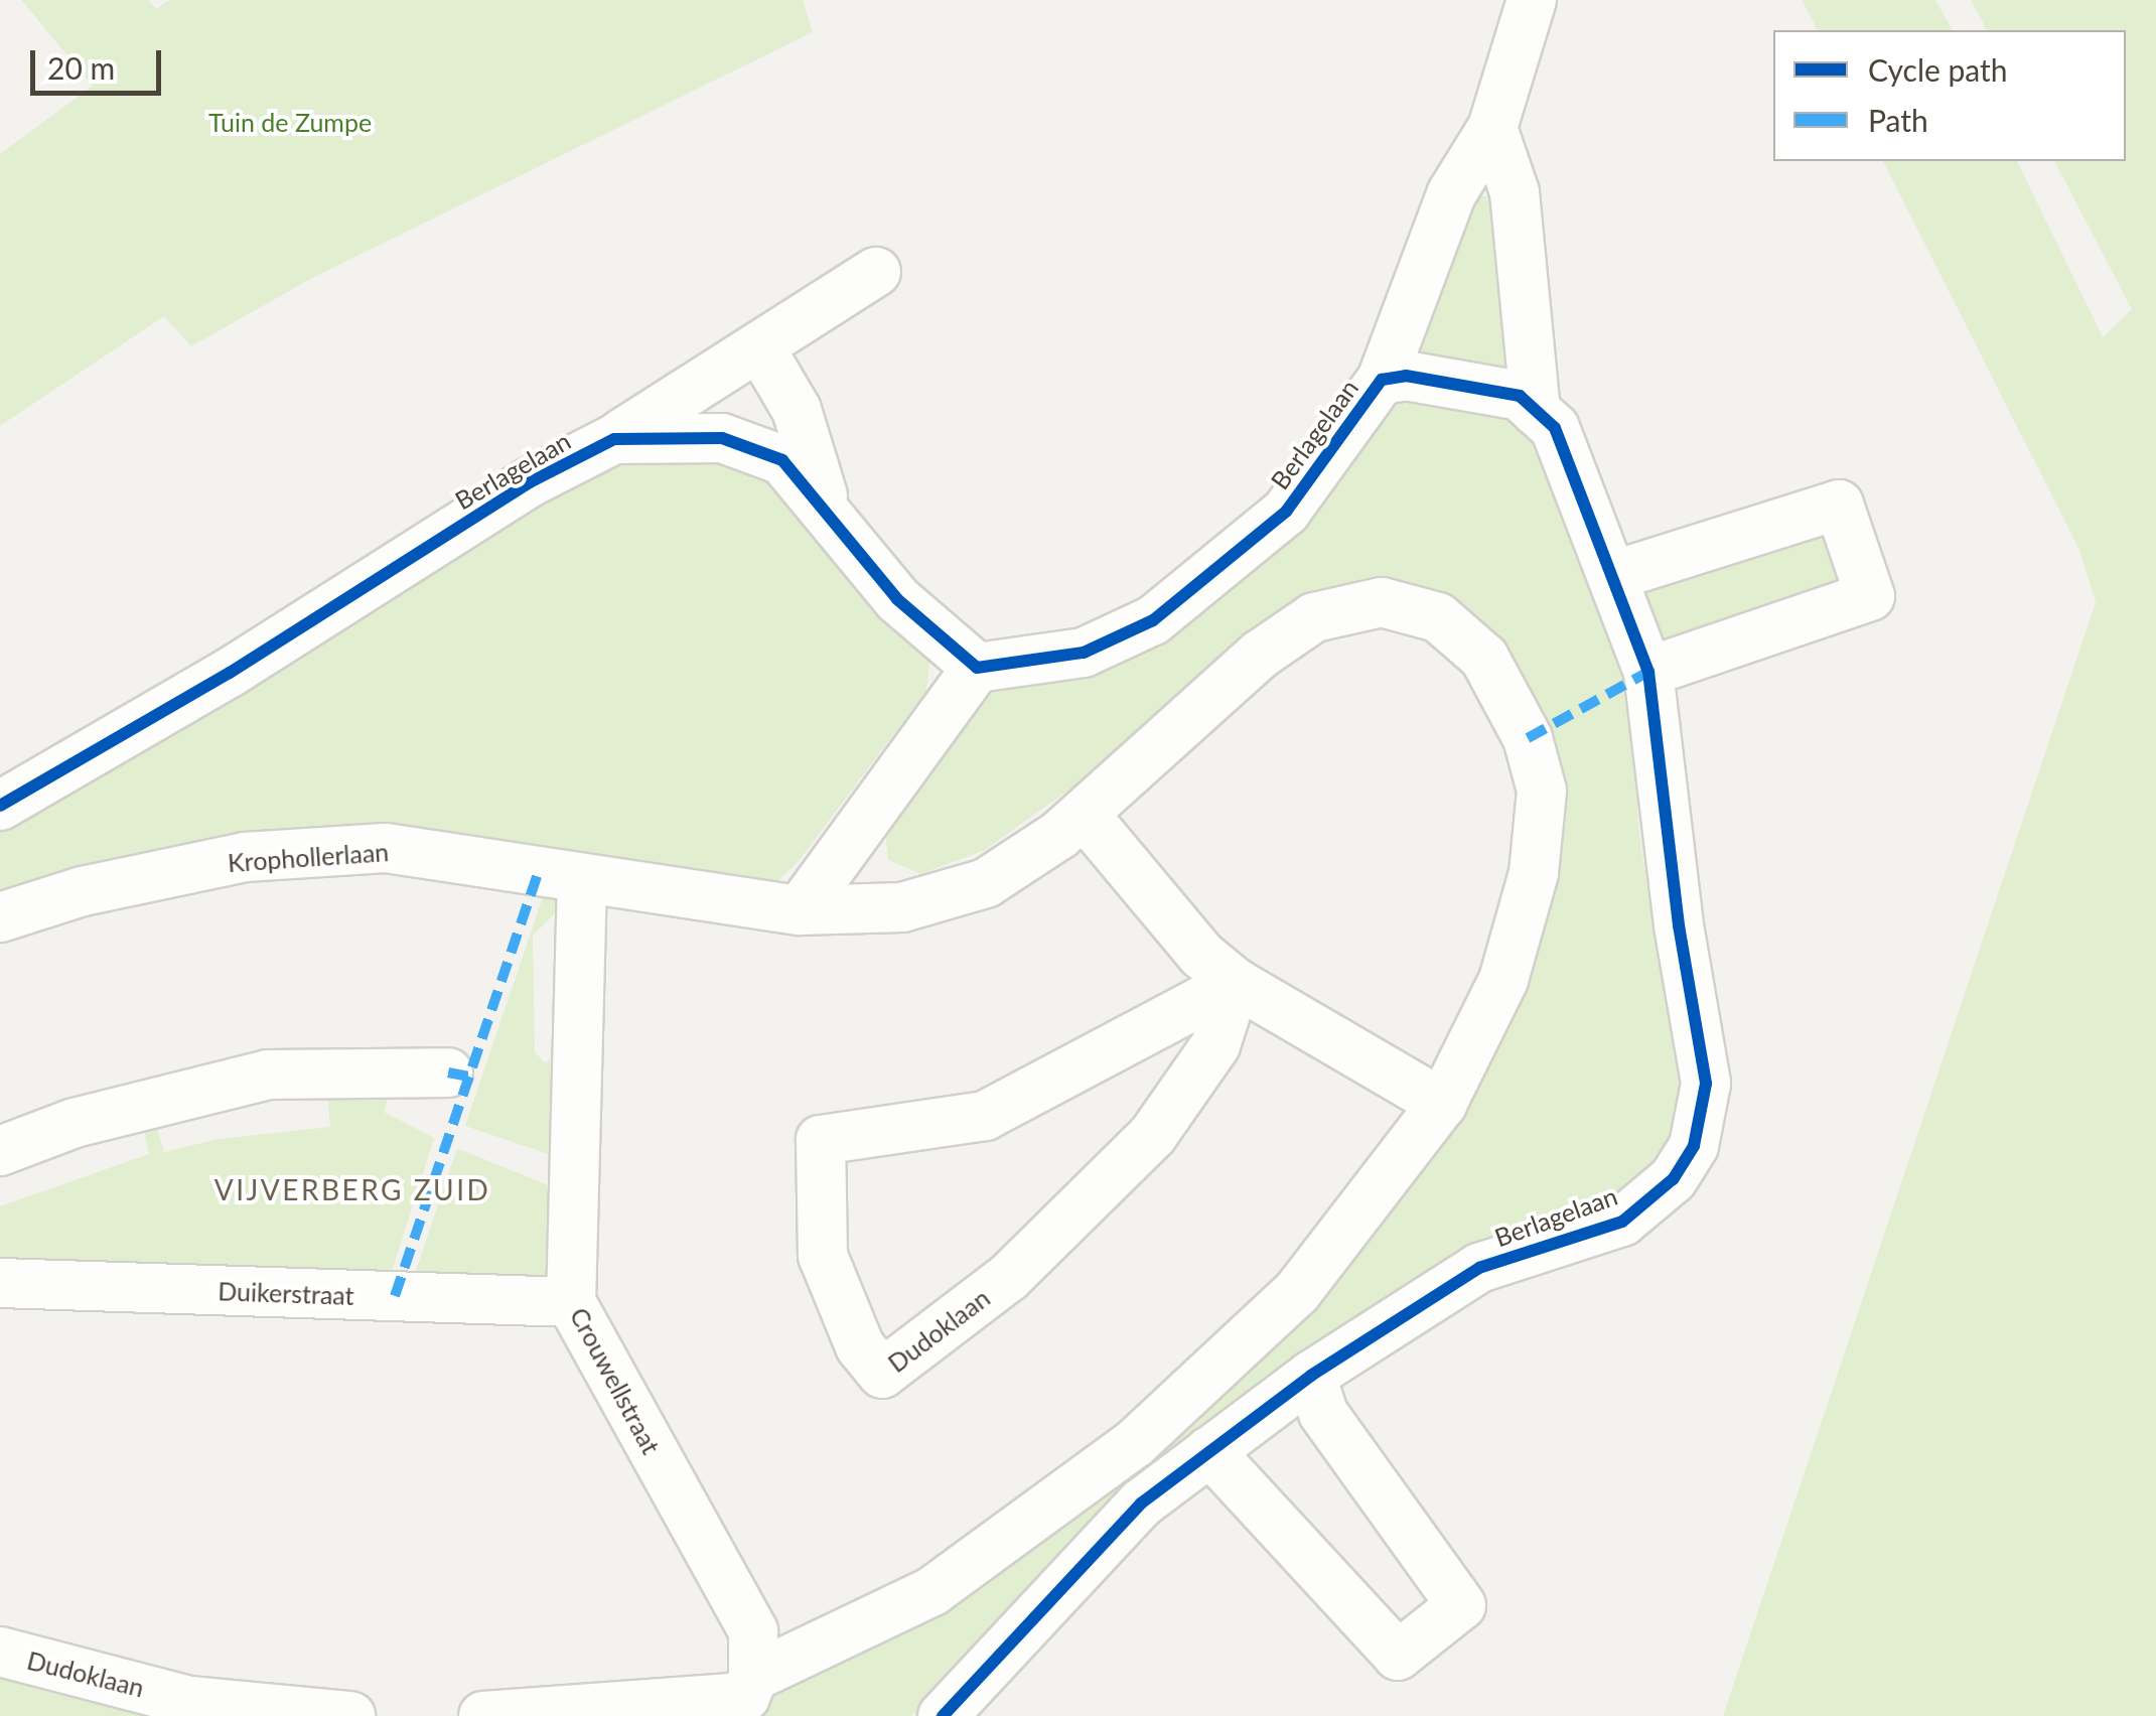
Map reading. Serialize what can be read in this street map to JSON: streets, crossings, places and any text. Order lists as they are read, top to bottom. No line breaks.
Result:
{"streets":{"street":["Berlagelaan","Krophollerlaan","Duikerstraat","Dudoklaan","Crouwellstraat"]},"crossings":[["Krophollerlaan","Crouwellstraat"],["Duikerstraat","Crouwellstraat"]],"districts":["VIJVERBERG ZUID"],"parks":["Tuin de Zumpe"],"legend":["Cycle path","Path"],"scale_bar":"20 m"}
